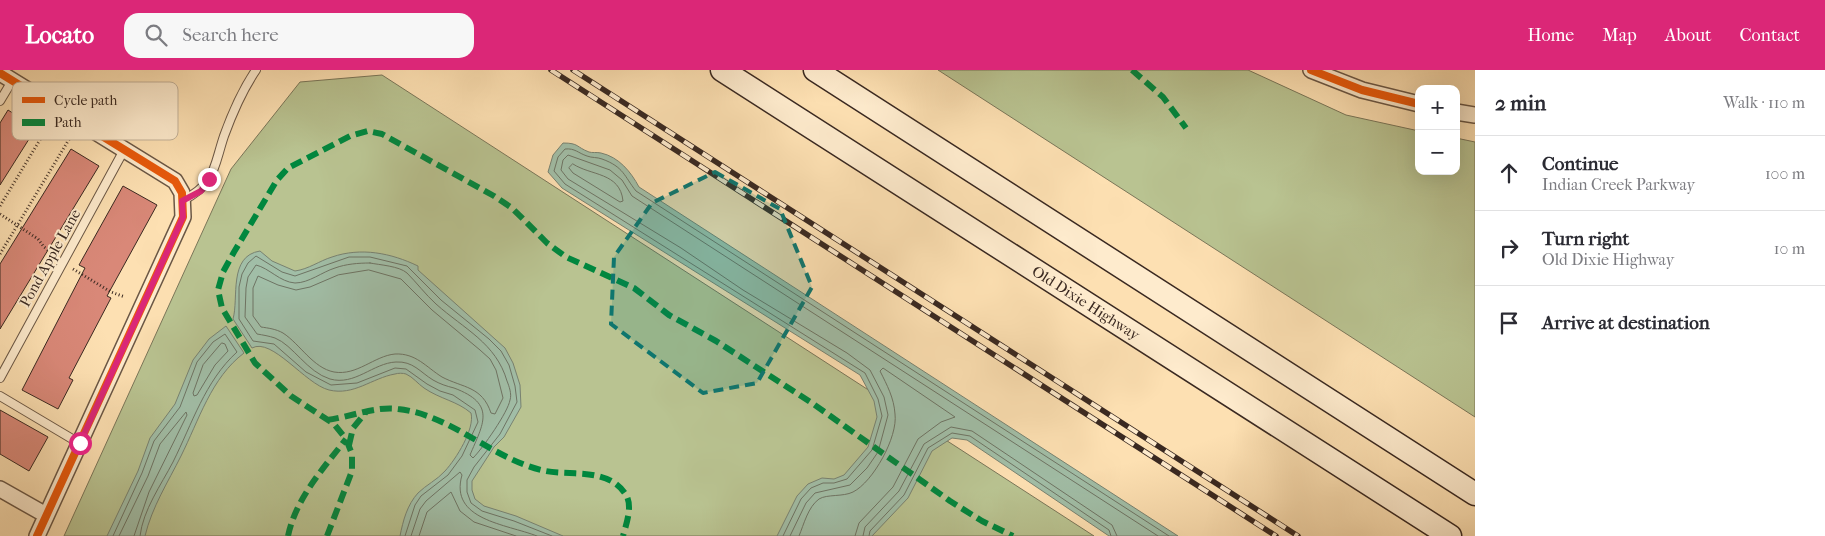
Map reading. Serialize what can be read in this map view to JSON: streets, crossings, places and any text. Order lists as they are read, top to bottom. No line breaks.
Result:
{"streets":{"main road":["Old Dixie Highway"],"lane":["Pond Apple Lane"]},"legend":["Cycle path","Path"],"page":{"header":"Locato","search":"Search here","nav":["Home","Map","About","Contact"],"heading":["2 min","Walk · 110 m"],"map_buttons":["+","−"],"list":[["Continue","Indian Creek Parkway","100 m"],["Turn right","Old Dixie Highway","10 m"],"Arrive at destination"]}}
